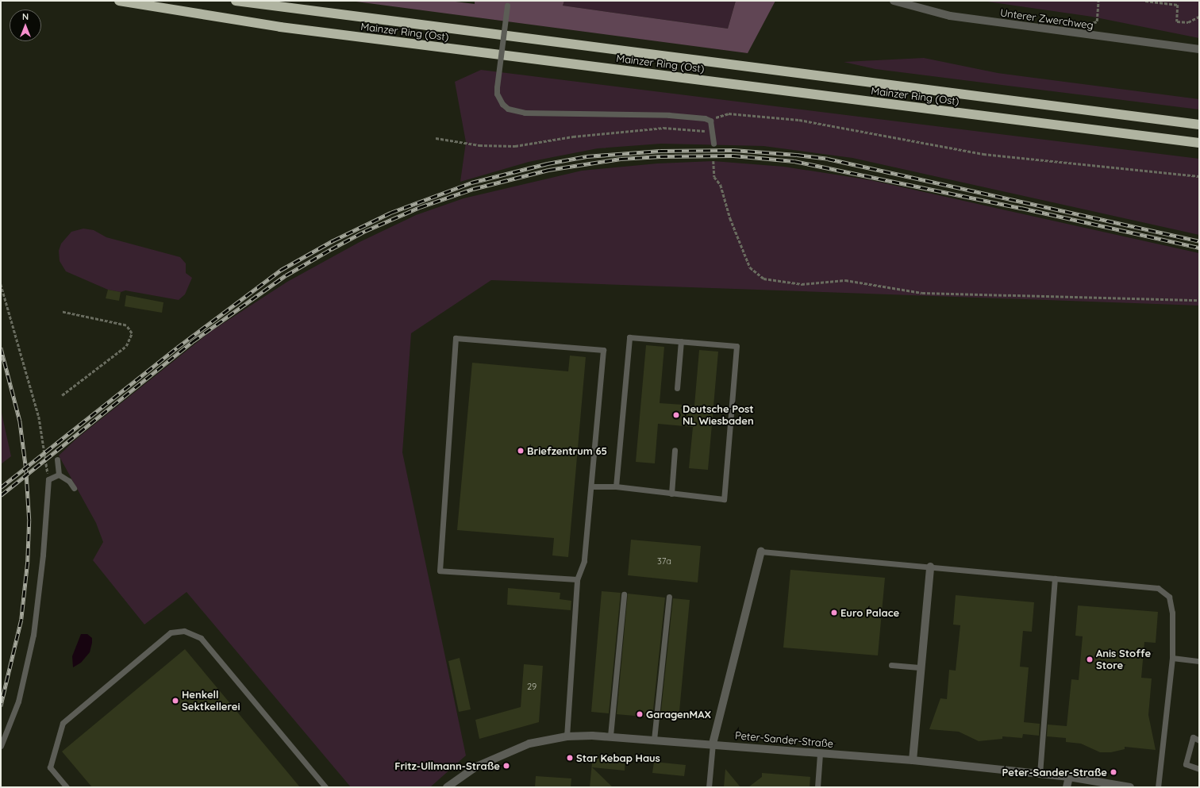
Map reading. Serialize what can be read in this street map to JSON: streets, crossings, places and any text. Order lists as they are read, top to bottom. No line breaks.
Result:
{"streets":{"highway":["Mainzer Ring (Ost)"],"street":["Unterer Zwerchweg","Peter-Sander-Straße"]},"places":["Deutsche Post NL Wiesbaden","Briefzentrum 65","Euro Palace","Anis Stoffe Store","Henkell Sektkellerei","GaragenMAX","Star Kebap Haus","Fritz-Ullmann-Straße","Peter-Sander-Straße"],"house_numbers":["37a","29"],"north":"top"}
